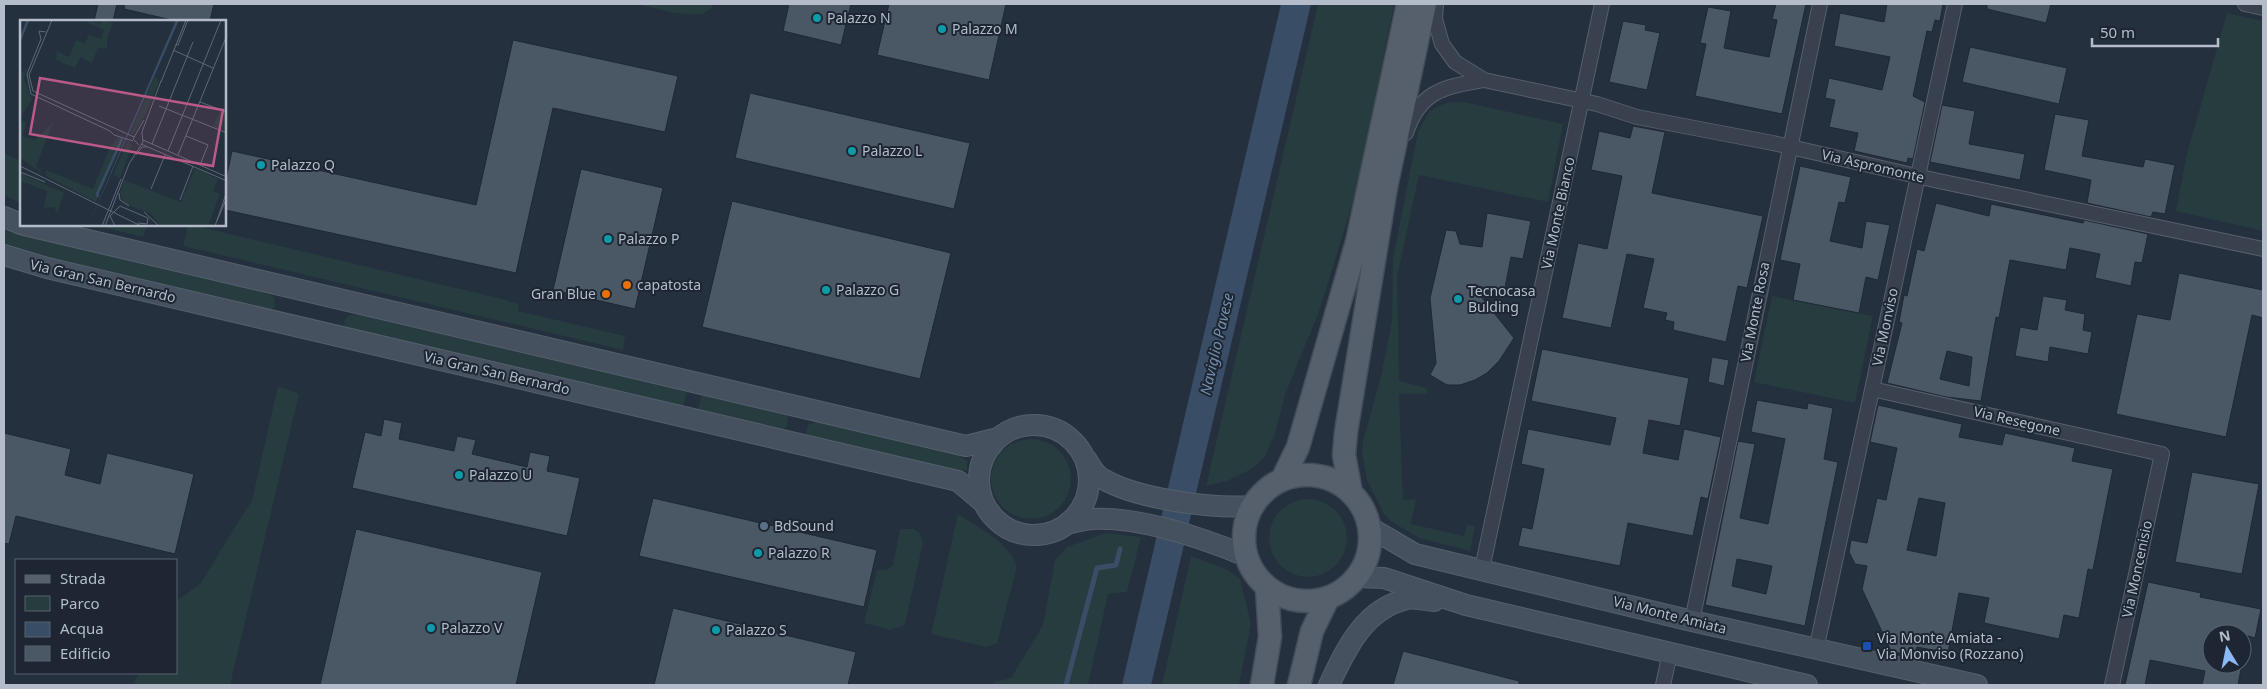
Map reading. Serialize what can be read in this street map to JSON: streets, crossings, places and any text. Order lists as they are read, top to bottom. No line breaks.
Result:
{"streets":{"main road":["Via Gran San Bernardo","Via Monte Amiata"],"street":["Via Aspromonte","Via Monte Bianco","Via Monte Rosa","Via Monviso","Via Resegone","Via Moncenisio"]},"crossings":[["Via Aspromonte","Via Monte Bianco"],["Via Aspromonte","Via Monte Rosa"],["Via Aspromonte","Via Monviso"],["Via Monte Bianco","Via Monte Amiata"],["Via Monte Rosa","Via Monte Amiata"],["Via Monviso","Via Resegone"],["Via Monviso","Via Monte Amiata"],["Via Resegone","Via Moncenisio"]],"water":["Naviglio Pavese"],"places":{"other":["Palazzo N","Palazzo M","Palazzo L","Palazzo Q","Palazzo P","capatosta","Palazzo G","Gran Blue","Tecnocasa Bulding","Palazzo U","BdSound","Palazzo R","Palazzo V","Palazzo S"],"transit":["Via Monte Amiata - Via Monviso (Rozzano)"]},"legend":["Strada","Parco","Acqua","Edificio"],"scale_bar":"50 m","north":"top"}
